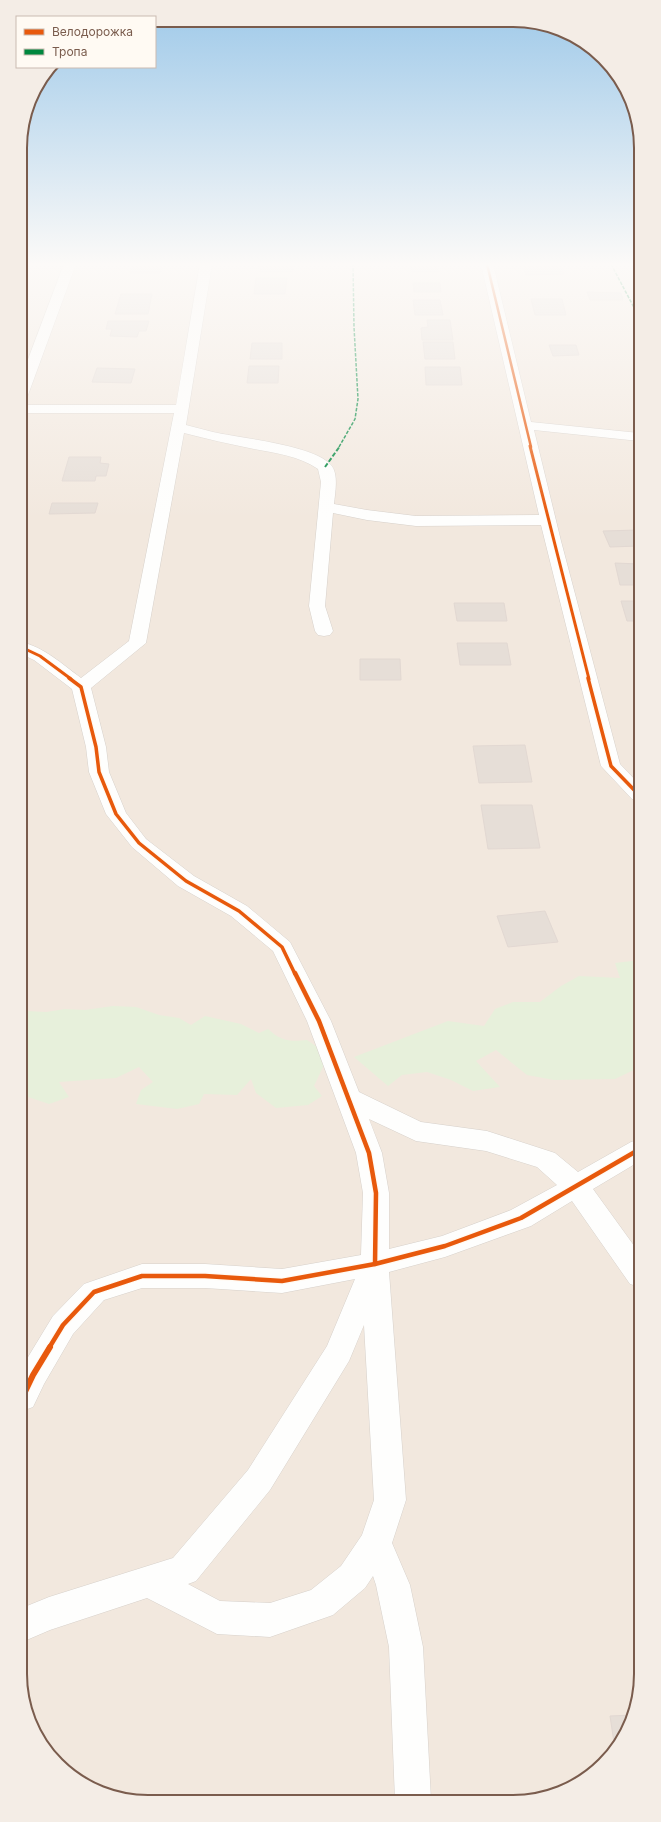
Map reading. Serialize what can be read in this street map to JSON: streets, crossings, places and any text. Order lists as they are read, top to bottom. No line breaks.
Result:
{"legend":["Велодорожка","Тропа"]}
